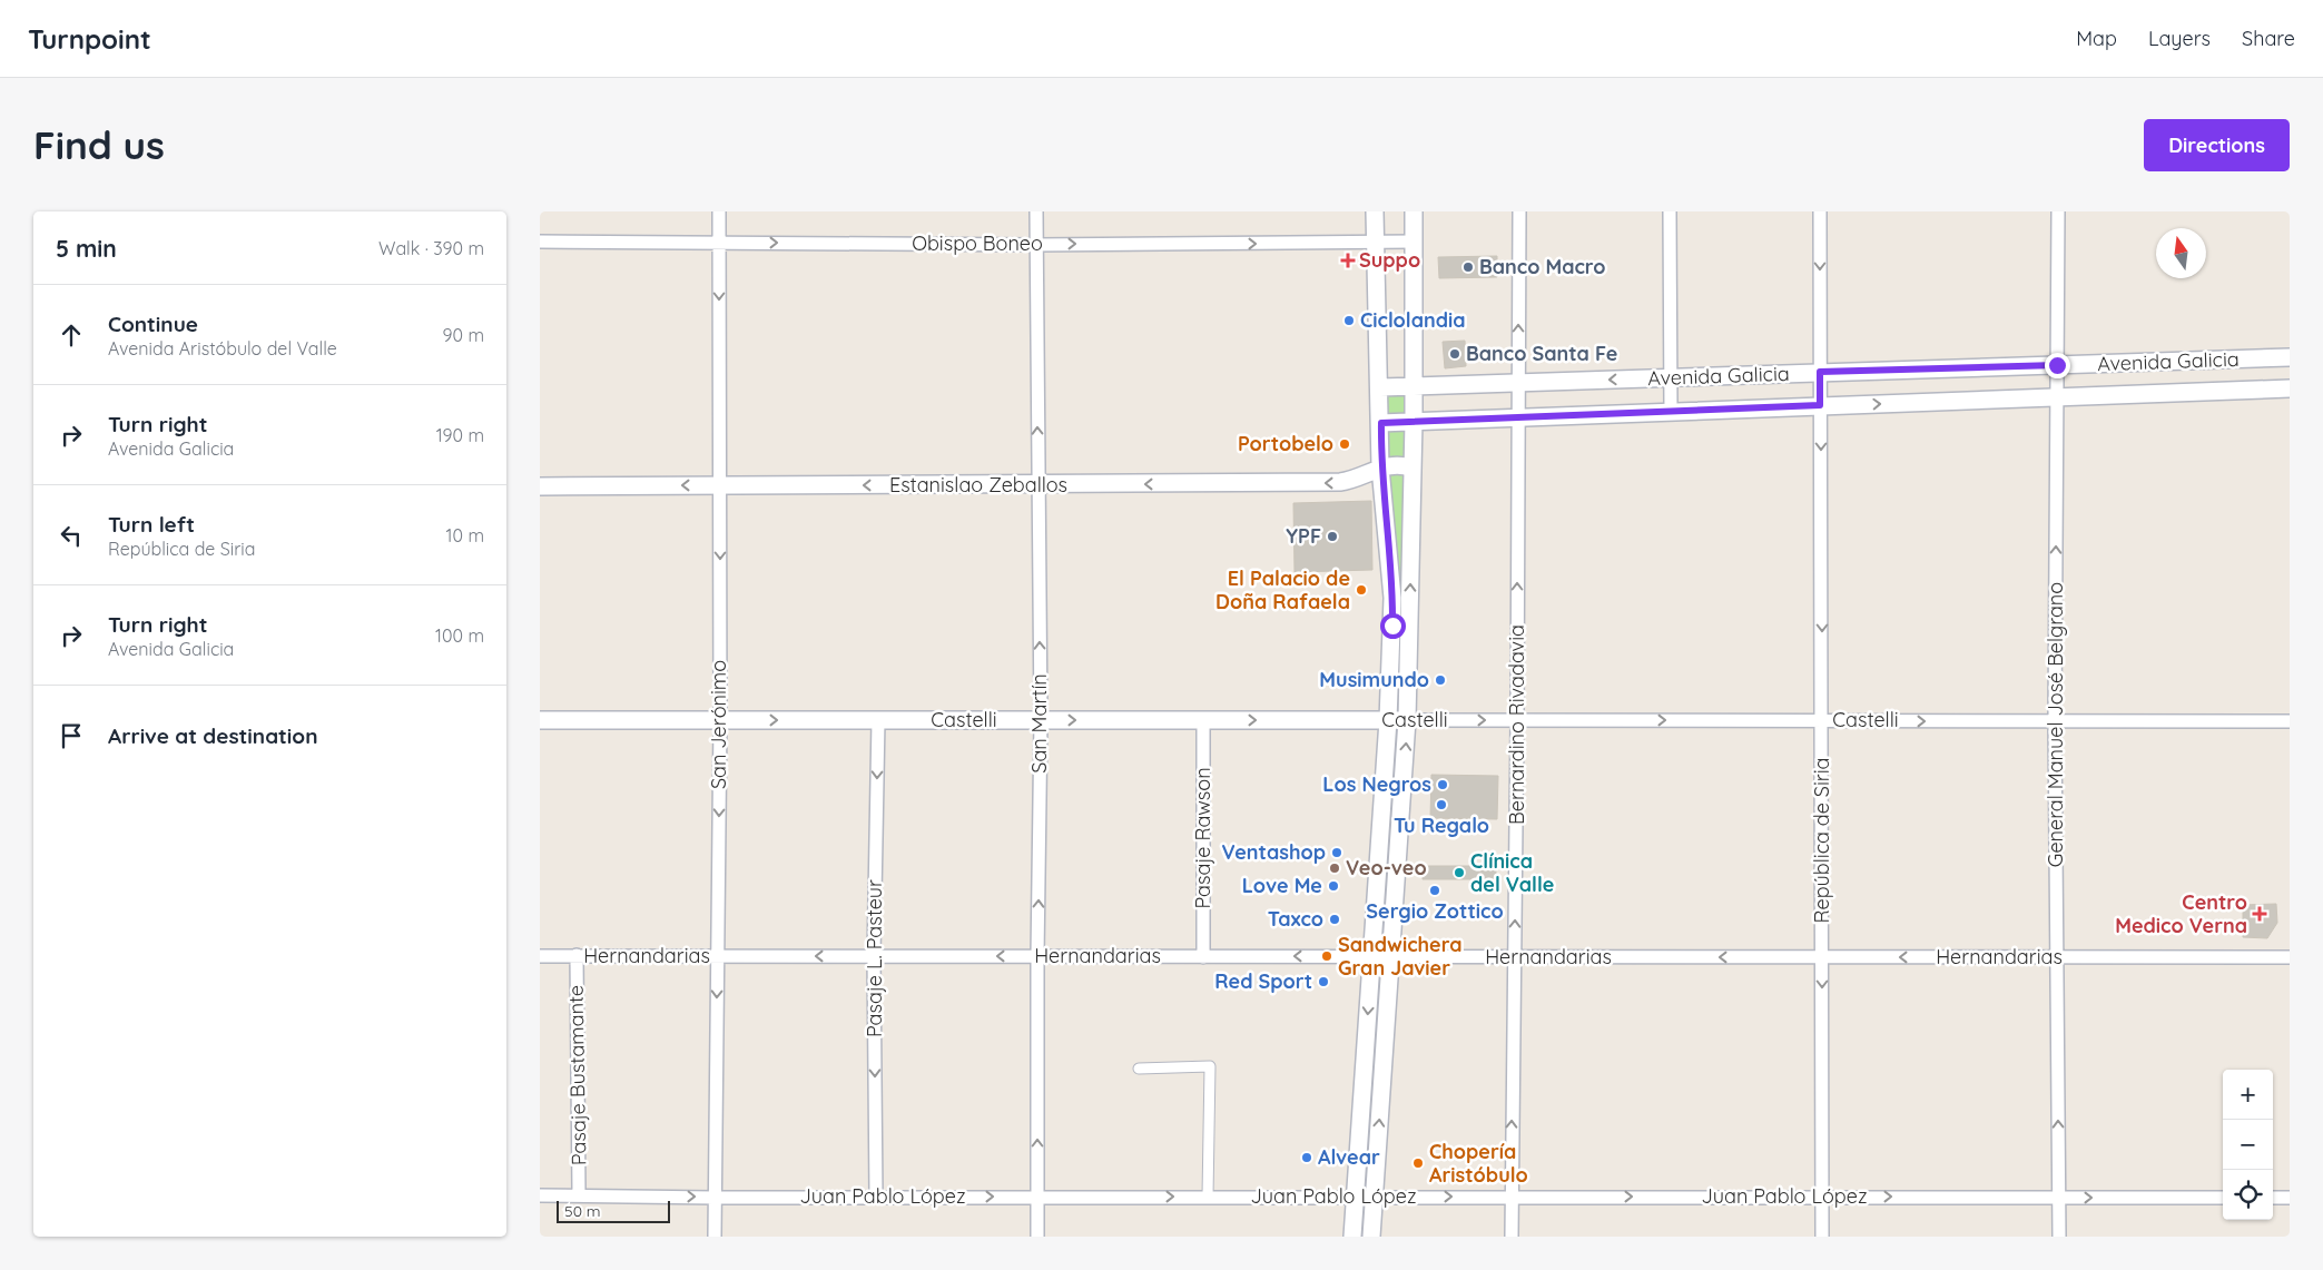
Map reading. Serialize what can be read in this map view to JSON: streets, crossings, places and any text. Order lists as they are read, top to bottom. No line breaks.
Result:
{"streets":{"main road":["Avenida Galicia","Estanislao Zeballos","Castelli"],"street":["Obispo Boneo","San Martín","San Jerónimo","Bernardino Rivadavia","General Manuel José Belgrano","Pasaje Rawson","República de Siria","Hernandarias","Pasaje L. Pasteur","Pasaje Bustamante","Juan Pablo López"]},"crossings":[["Obispo Boneo","San Martín"],["Obispo Boneo","San Jerónimo"],["Avenida Galicia","Bernardino Rivadavia"],["Avenida Galicia","General Manuel José Belgrano"],["Avenida Galicia","República de Siria"],["Estanislao Zeballos","San Martín"],["Estanislao Zeballos","San Jerónimo"],["Castelli","San Martín"],["Castelli","San Jerónimo"],["Castelli","Bernardino Rivadavia"],["Castelli","General Manuel José Belgrano"],["Castelli","Pasaje Rawson"],["Castelli","República de Siria"],["Castelli","Pasaje L. Pasteur"],["San Martín","Hernandarias"],["San Martín","Juan Pablo López"],["San Jerónimo","Hernandarias"],["San Jerónimo","Juan Pablo López"],["Bernardino Rivadavia","Hernandarias"],["Bernardino Rivadavia","Juan Pablo López"],["General Manuel José Belgrano","Hernandarias"],["General Manuel José Belgrano","Juan Pablo López"],["Pasaje Rawson","Hernandarias"],["República de Siria","Hernandarias"],["República de Siria","Juan Pablo López"],["Hernandarias","Pasaje L. Pasteur"],["Hernandarias","Pasaje Bustamante"],["Pasaje L. Pasteur","Juan Pablo López"],["Pasaje Bustamante","Juan Pablo López"]],"one_way":["Obispo Boneo","Estanislao Zeballos","Castelli","San Martín","San Jerónimo","Bernardino Rivadavia","General Manuel José Belgrano","República de Siria","Hernandarias","Pasaje L. Pasteur","Juan Pablo López"],"places":{"health":["Suppo","Centro Medico Verna"],"other":["Banco Macro","Ciclolandia","Banco Santa Fe","Portobelo","YPF","El Palacio de Doña Rafaela","Musimundo","Los Negros","Tu Regalo","Ventashop","Veo-veo","Clínica del Valle","Love Me","Sergio Zottico","Taxco","Sandwichera Gran Javier","Red Sport","Alvear","Chopería Aristóbulo"]},"scale_bar":"50 m","north":"top","page":{"header":"Turnpoint","nav":["Map","Layers","Share"],"buttons":"Directions","title":"Find us","heading":["5 min","Walk · 390 m"],"list":[["Continue","Avenida Aristóbulo del Valle","90 m"],["Turn right","Avenida Galicia","190 m"],["Turn left","República de Siria","10 m"],["Turn right","Avenida Galicia","100 m"],"Arrive at destination"],"map_buttons":["+","−"],"scale":"50 m"}}
